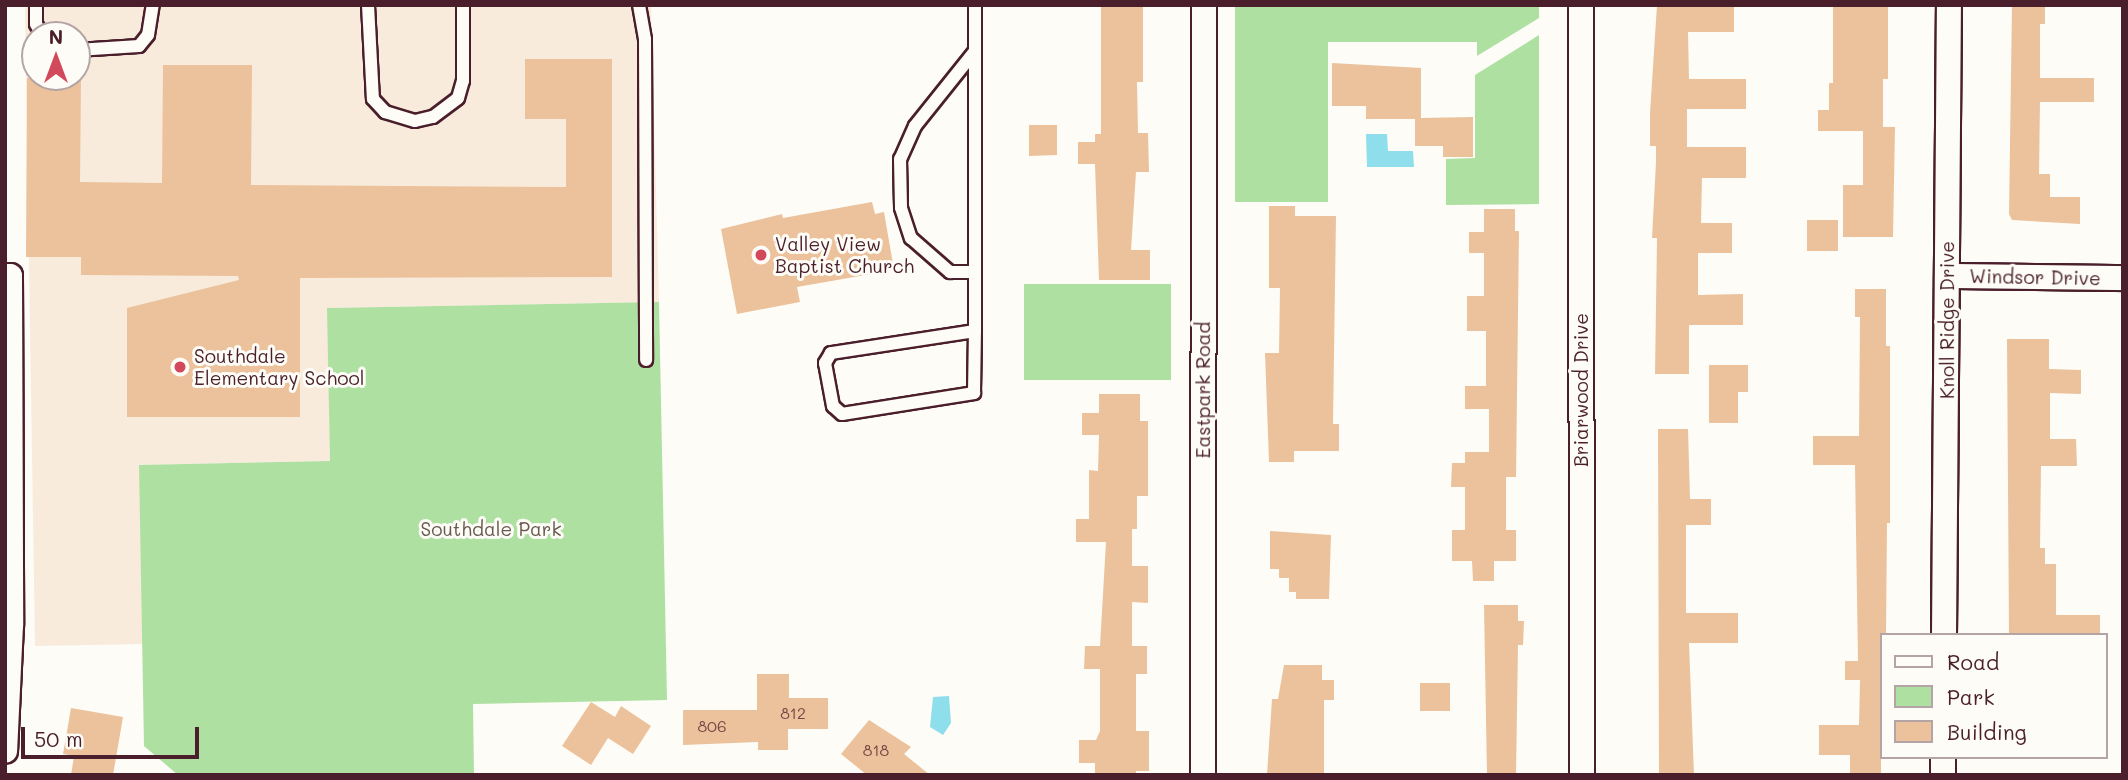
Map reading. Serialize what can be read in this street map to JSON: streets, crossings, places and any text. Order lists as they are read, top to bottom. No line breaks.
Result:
{"streets":{"street":["Windsor Drive","Knoll Ridge Drive","Eastpark Road","Briarwood Drive"]},"crossings":[["Windsor Drive","Knoll Ridge Drive"]],"parks":["Southdale Park"],"places":["Valley View Baptist Church","Southdale Elementary School"],"house_numbers":["812","806","818"],"legend":["Road","Park","Building"],"scale_bar":"50 m","north":"top"}
